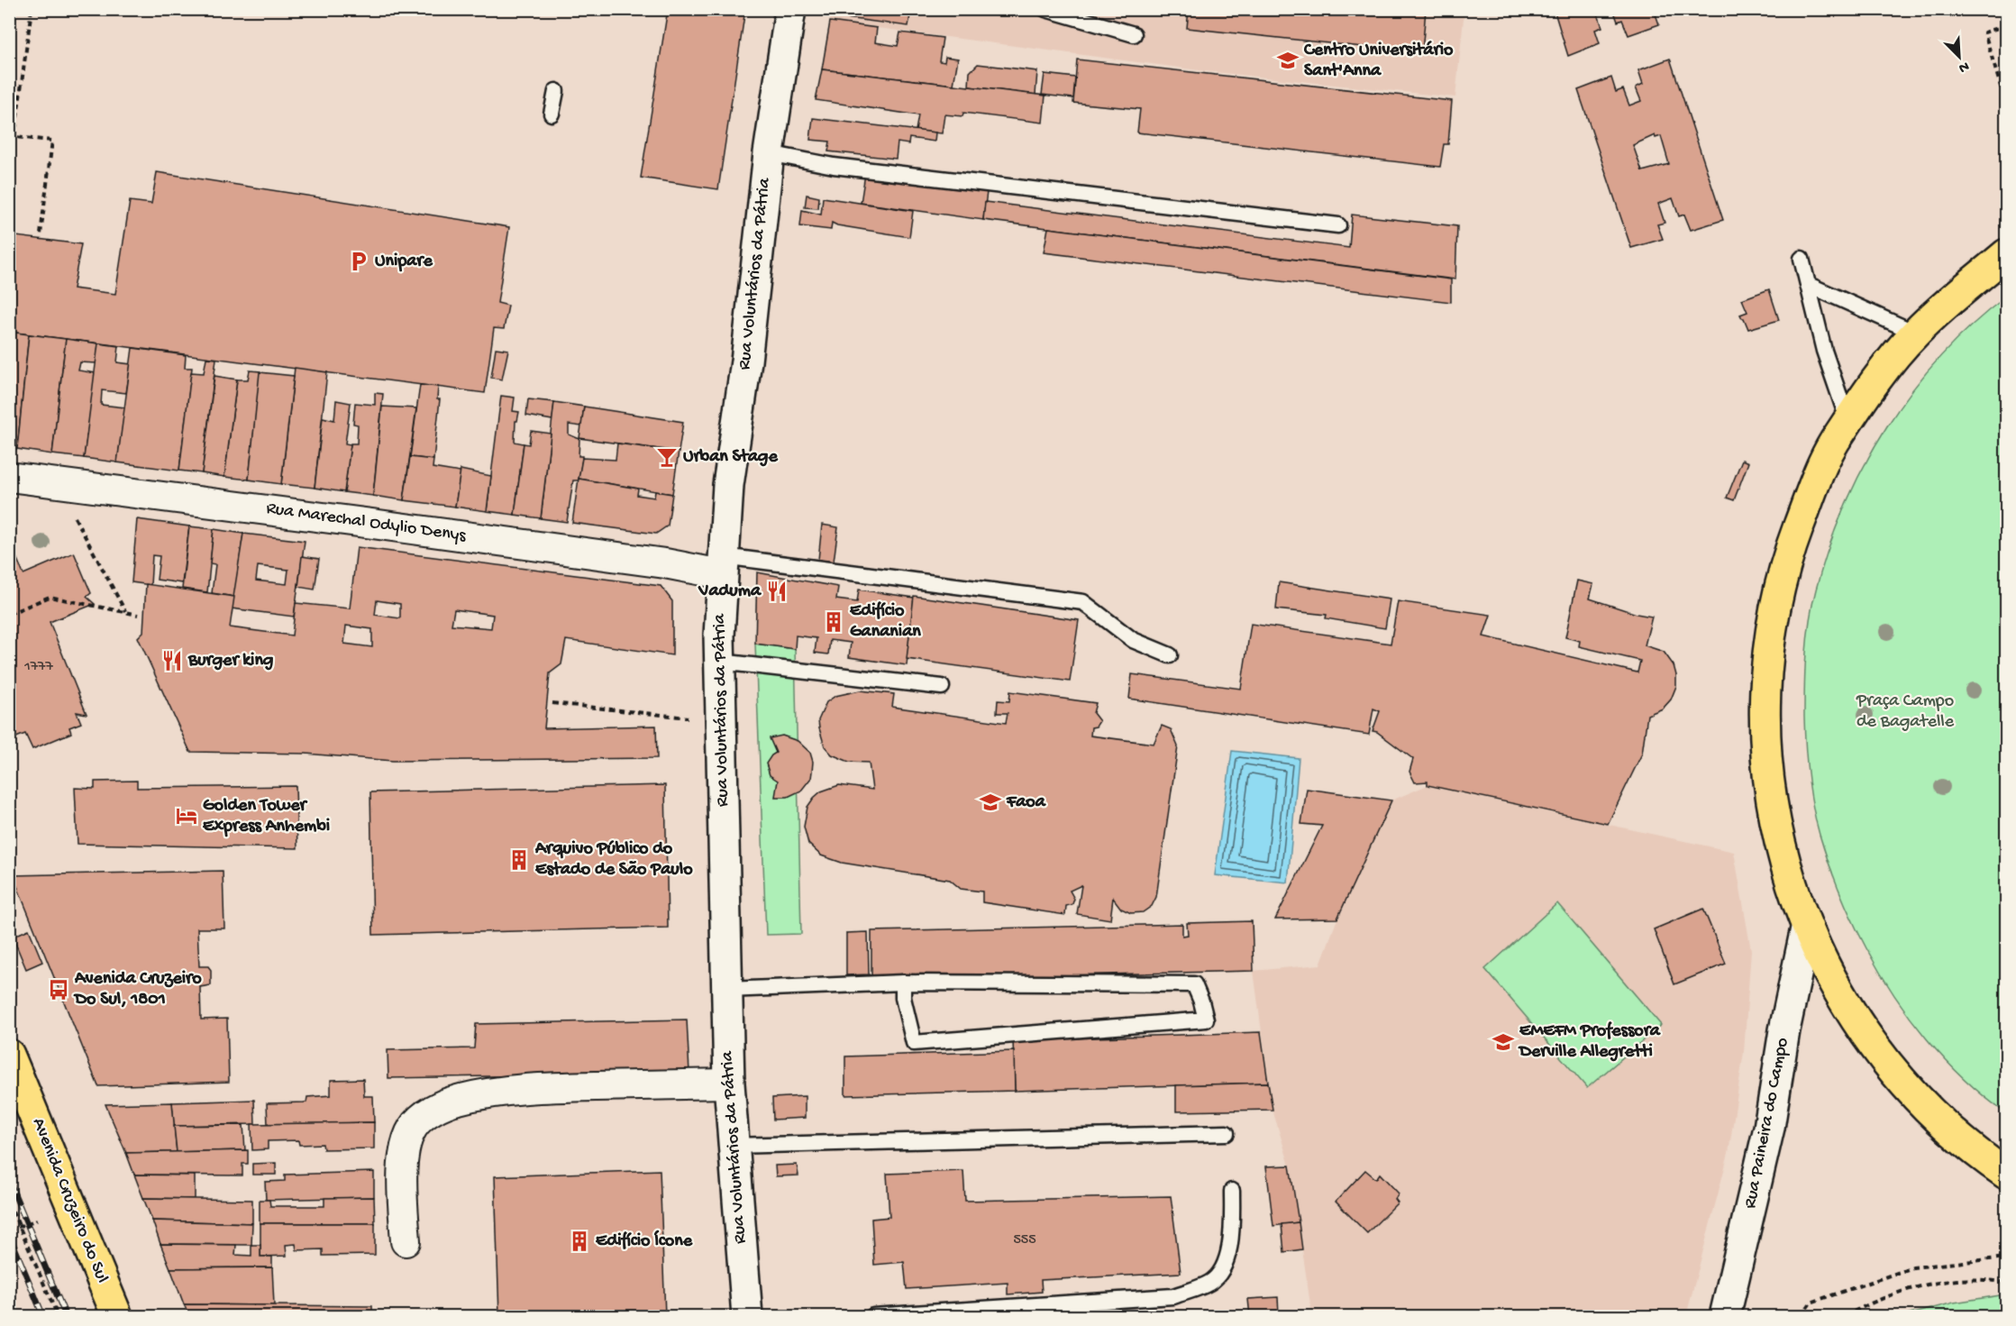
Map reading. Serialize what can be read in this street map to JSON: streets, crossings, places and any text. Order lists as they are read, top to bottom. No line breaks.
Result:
{"streets":{"main road":["Rua Voluntários da Pátria","Rua Paineira do Campo","Avenida Cruzeiro do Sul"],"street":["Rua Marechal Odylio Denys"]},"crossings":[["Rua Voluntários da Pátria","Rua Marechal Odylio Denys"]],"parks":["Praça Campo de Bagatelle"],"places":{"school or university":["Centro Universitário Sant'Anna","Faoa","EMEFM Professora Derville Allegretti"],"parking":["Unipare"],"bar":["Urban Stage"],"restaurant":["Vaduma","Burger king"],"building":["Edifício Gananian","Arquivo Público do Estado de São Paulo","Edifício Ícone"],"hotel":["Golden Tower Express Anhembi"],"bus stop":["Avenida Cruzeiro Do Sul, 1801"]},"house_numbers":["1777","555"],"north":"bottom right"}
